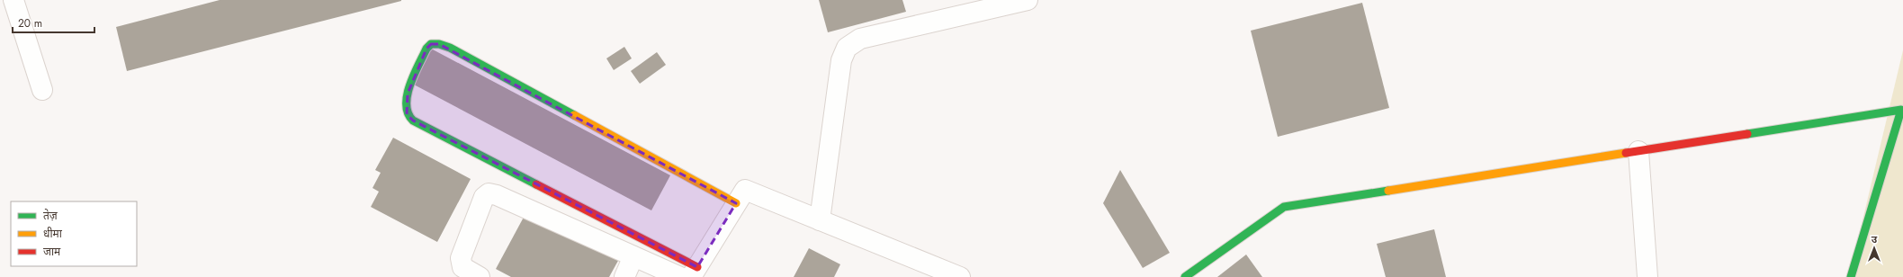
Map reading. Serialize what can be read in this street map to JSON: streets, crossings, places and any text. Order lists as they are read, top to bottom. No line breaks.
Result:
{"legend":["तेज़","धीमा","जाम"],"scale_bar":"20 m","north":"top"}
